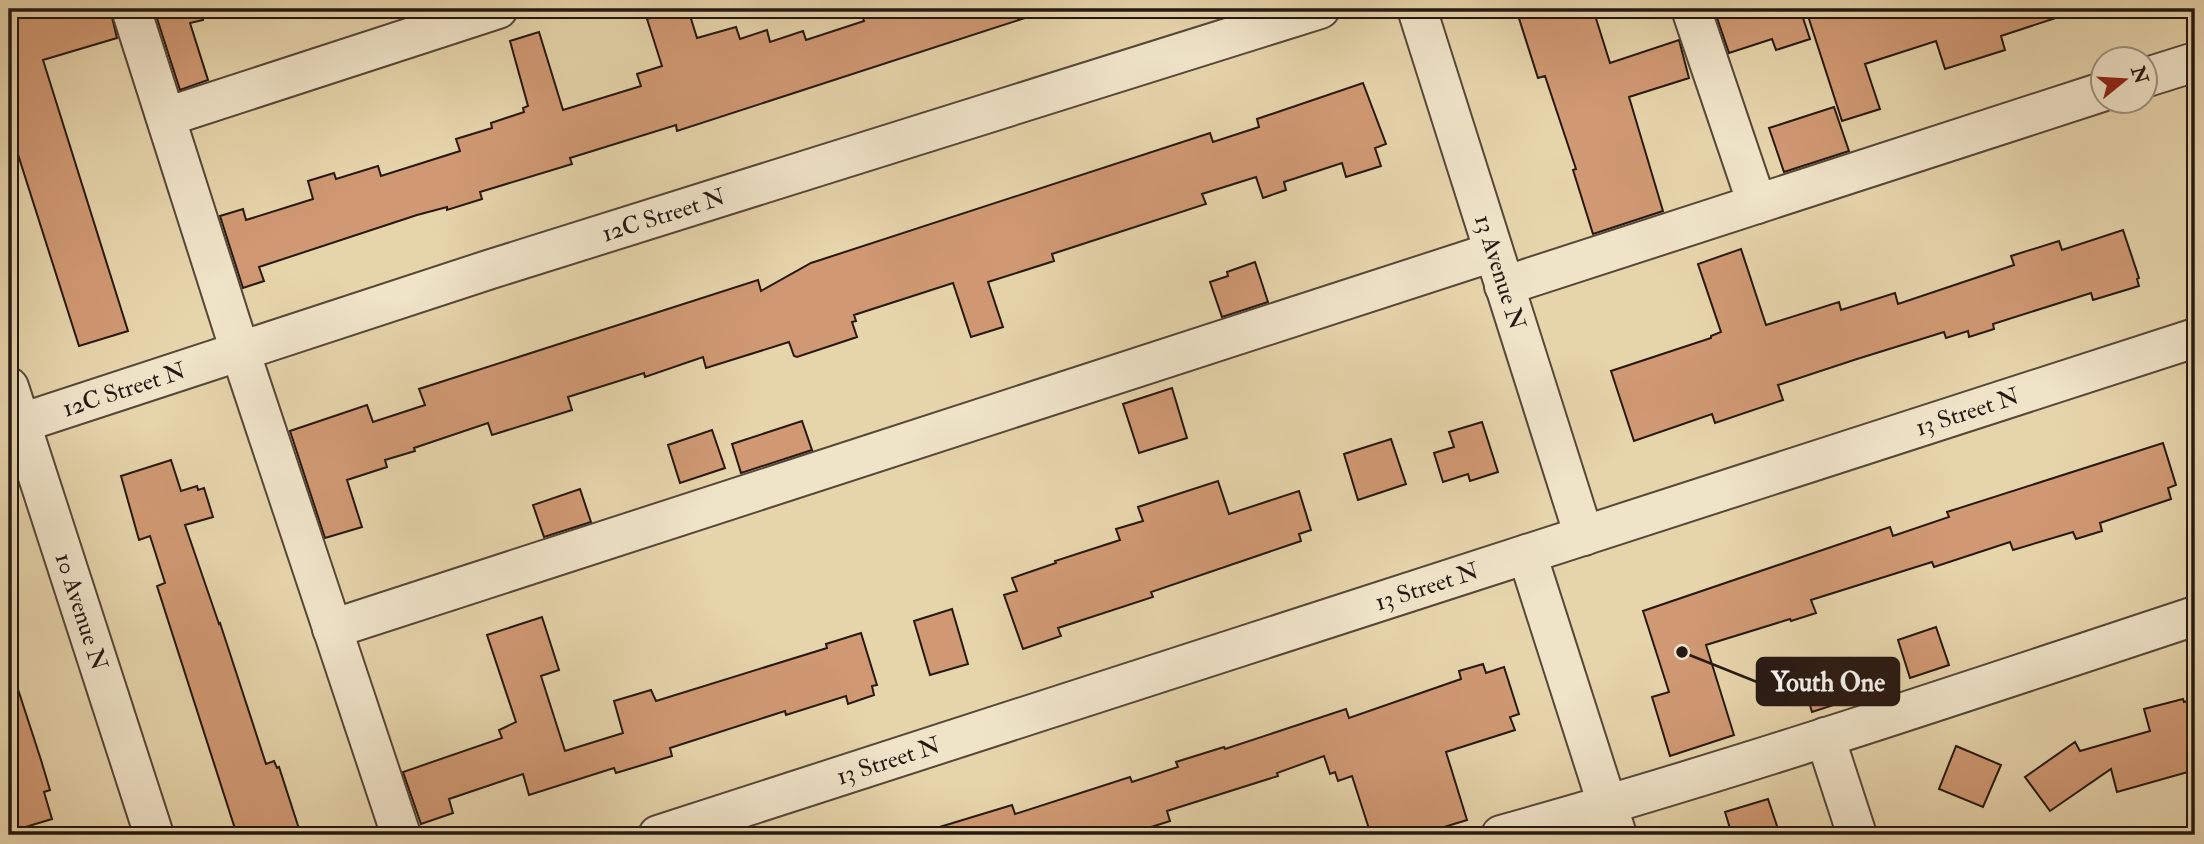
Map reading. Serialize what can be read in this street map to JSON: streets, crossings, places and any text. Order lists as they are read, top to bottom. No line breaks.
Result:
{"streets":{"street":["12C Street N","13 Avenue N","13 Street N","10 Avenue N"]},"crossings":[["12C Street N","10 Avenue N"],["13 Avenue N","13 Street N"]],"places":["Youth One"],"north":"right"}
